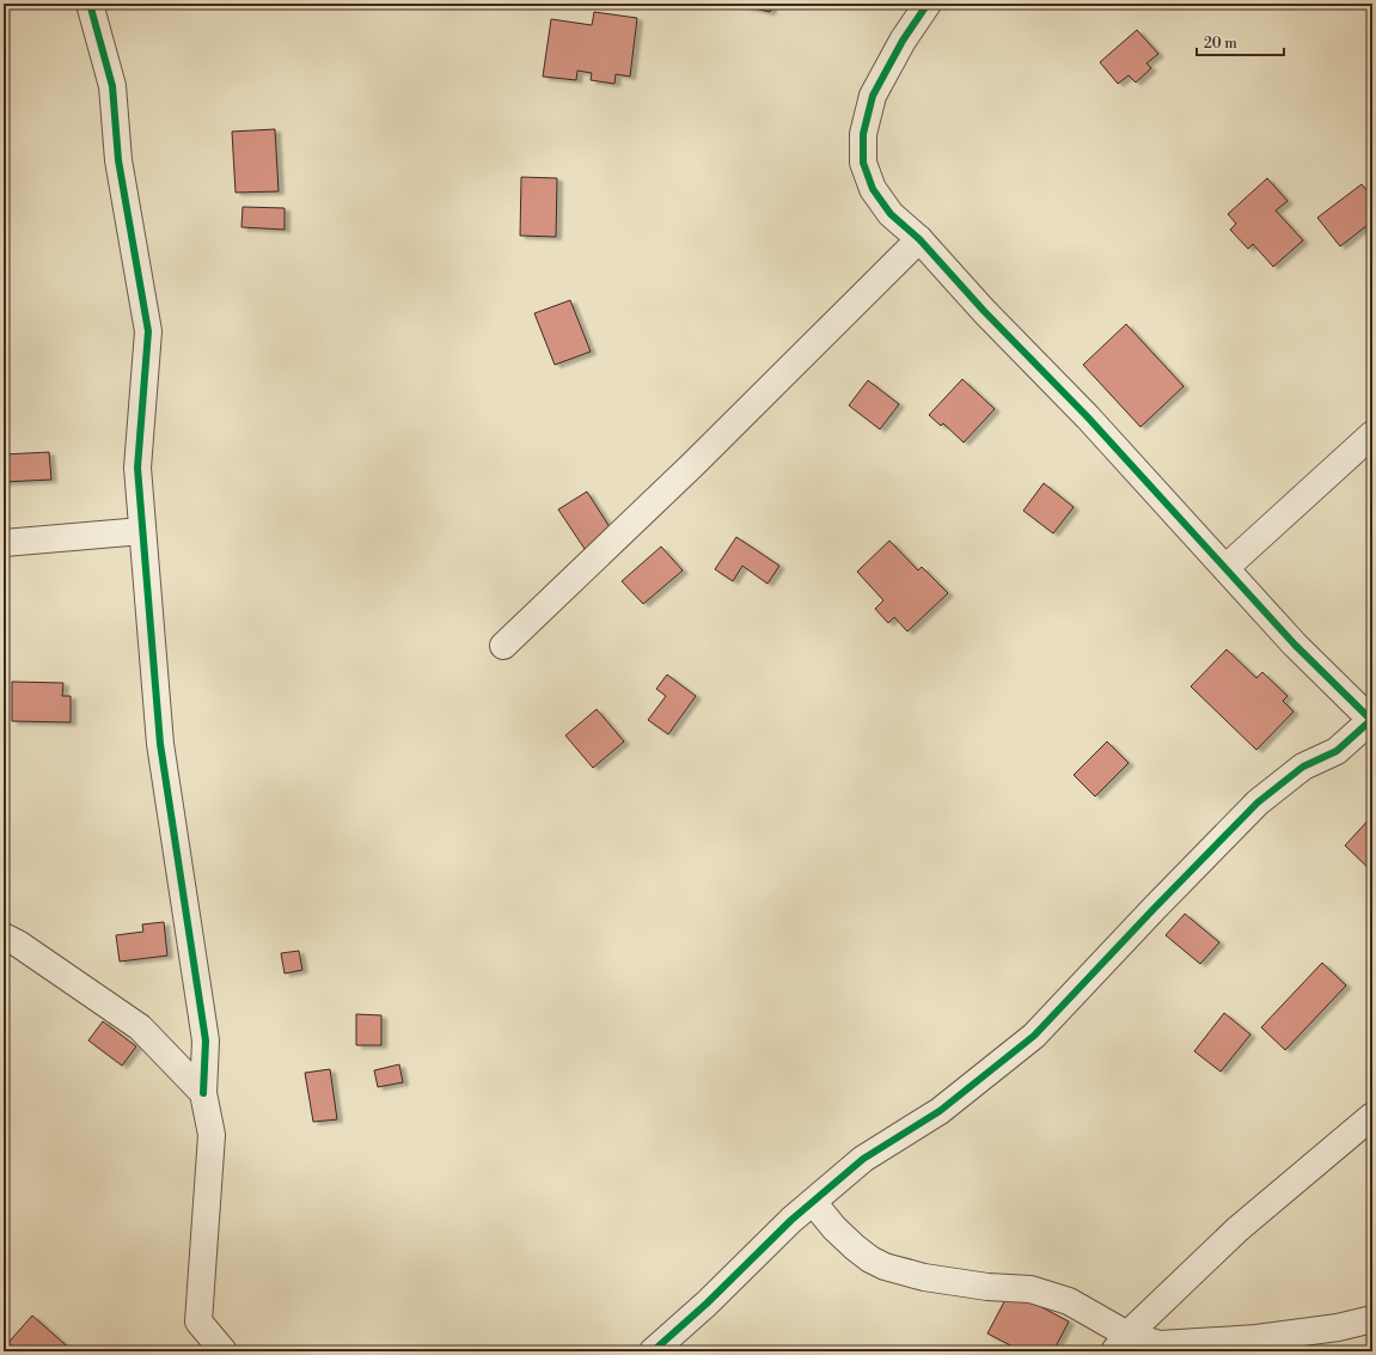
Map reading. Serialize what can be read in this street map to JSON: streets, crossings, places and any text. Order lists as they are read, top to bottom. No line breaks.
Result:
{"scale_bar":"20 m"}
